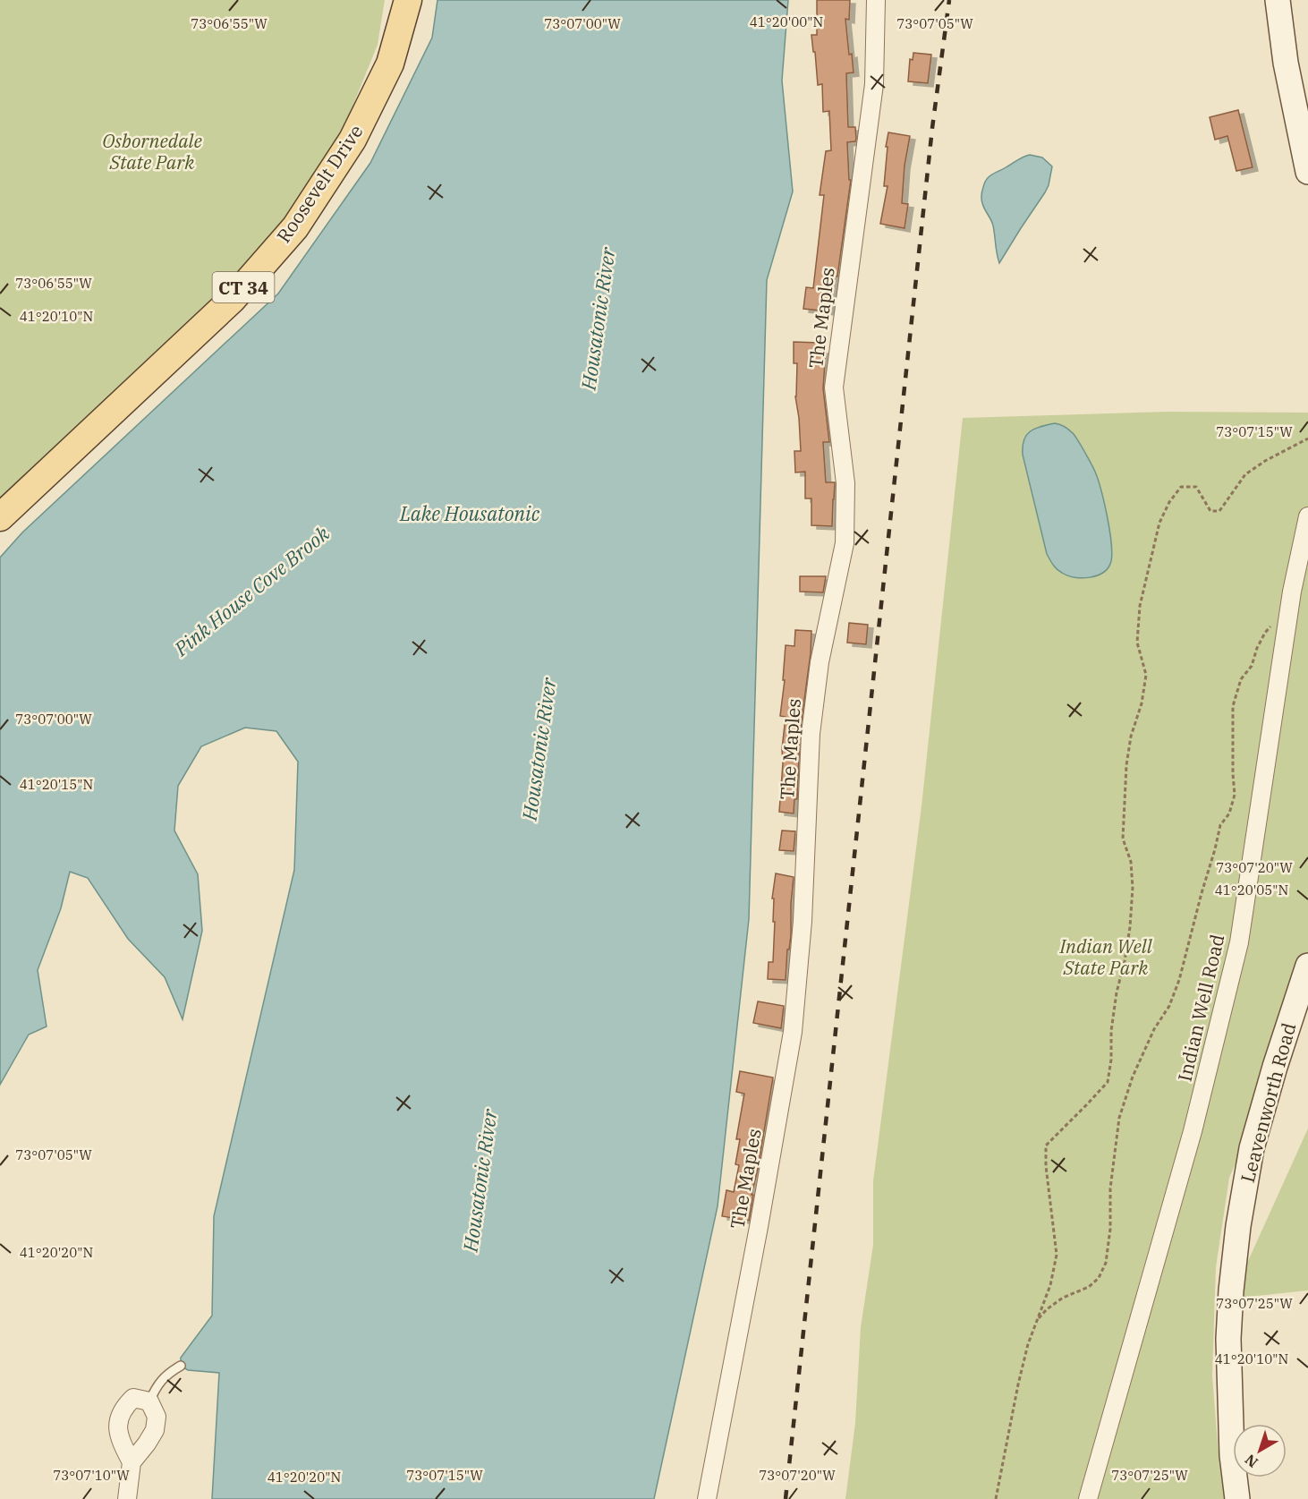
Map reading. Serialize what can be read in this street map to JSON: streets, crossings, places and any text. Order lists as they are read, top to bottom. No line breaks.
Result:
{"streets":{"main road":["Roosevelt Drive","CT 34","Leavenworth Road"],"street":["The Maples","Indian Well Road"]},"water":["Housatonic River","Lake Housatonic","Pink House Cove Brook"],"parks":["Osbornedale State Park","Indian Well State Park"],"north":"bottom left","coordinates":["41°20'00\"N","73°06'55\"W","73°07'00\"W","73°07'05\"W","41°20'10\"N","73°07'15\"W","41°20'15\"N","73°07'20\"W","41°20'05\"N","41°20'20\"N","73°07'25\"W","73°07'10\"W"]}
